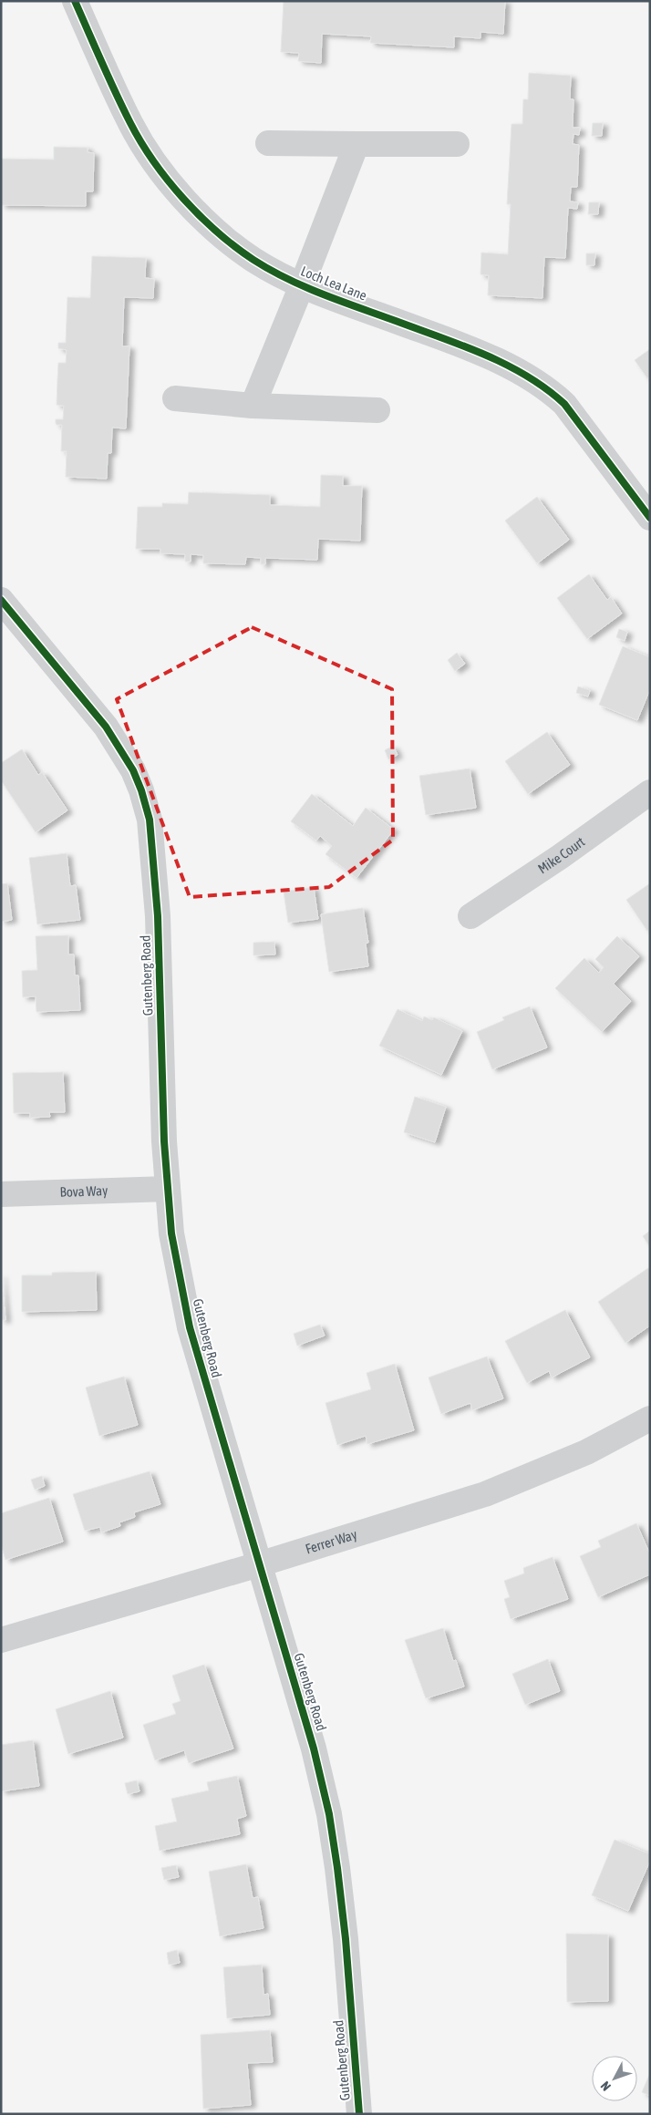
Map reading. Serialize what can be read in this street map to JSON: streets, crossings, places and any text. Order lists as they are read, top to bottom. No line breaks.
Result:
{"streets":{"street":["Loch Lea Lane","Mike Court","Gutenberg Road","Bova Way","Ferrer Way"]},"crossings":[["Gutenberg Road","Bova Way"],["Gutenberg Road","Ferrer Way"]],"north":"bottom left"}
